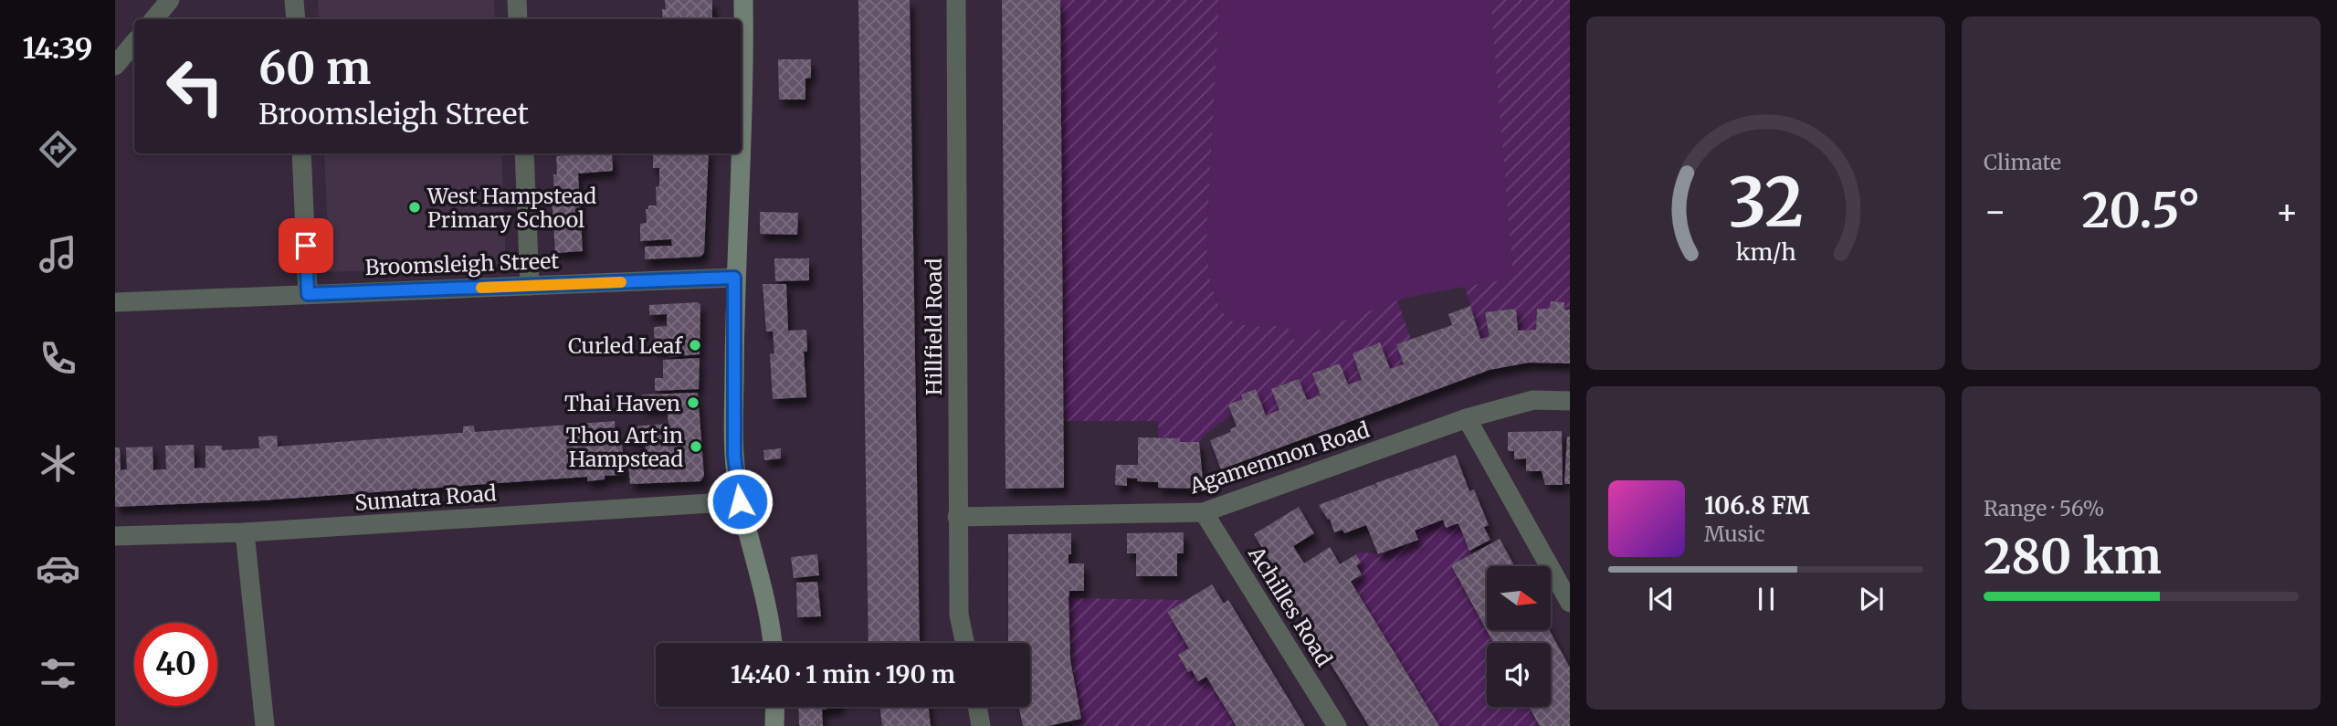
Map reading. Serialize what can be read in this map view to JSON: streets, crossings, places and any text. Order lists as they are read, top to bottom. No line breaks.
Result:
{"streets":{"street":["Broomsleigh Street","Hillfield Road","Agamemnon Road","Sumatra Road","Achilles Road"]},"crossings":[["Hillfield Road","Agamemnon Road"],["Agamemnon Road","Achilles Road"]],"places":["West Hampstead Primary School","Curled Leaf","Thai Haven","Thou Art in Hampstead"],"north":"right","page":{"tabs":"14:39","tile":["Climate",["Range · 56%","280 km"]],"turn":["60 m","Broomsleigh Street"],"heat":["−","20.5°","+"],"song":["106.8 FM","Music"],"limit":"40","trip":"14:40 · 1 min · 190 m","gauge":["32","km/h"]}}
